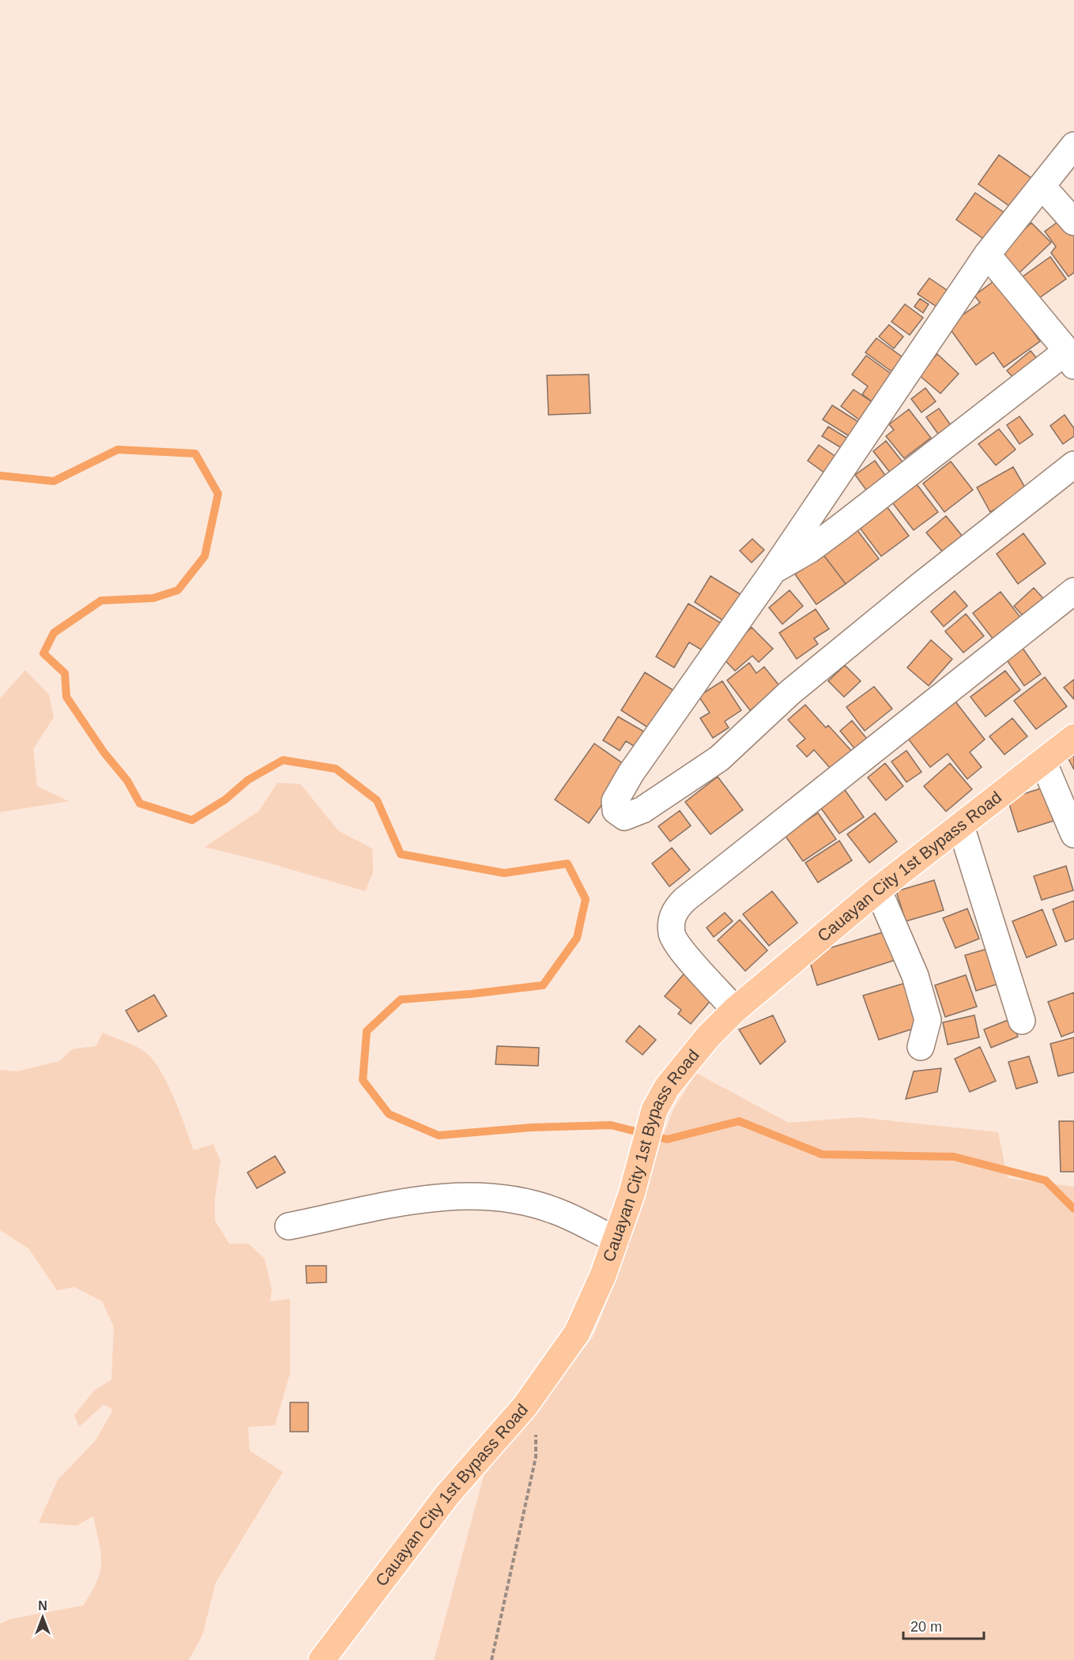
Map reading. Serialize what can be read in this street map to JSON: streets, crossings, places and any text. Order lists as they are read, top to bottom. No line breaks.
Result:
{"streets":{"main road":["Cauayan City 1st Bypass Road"]},"scale_bar":"20 m","north":"top"}
